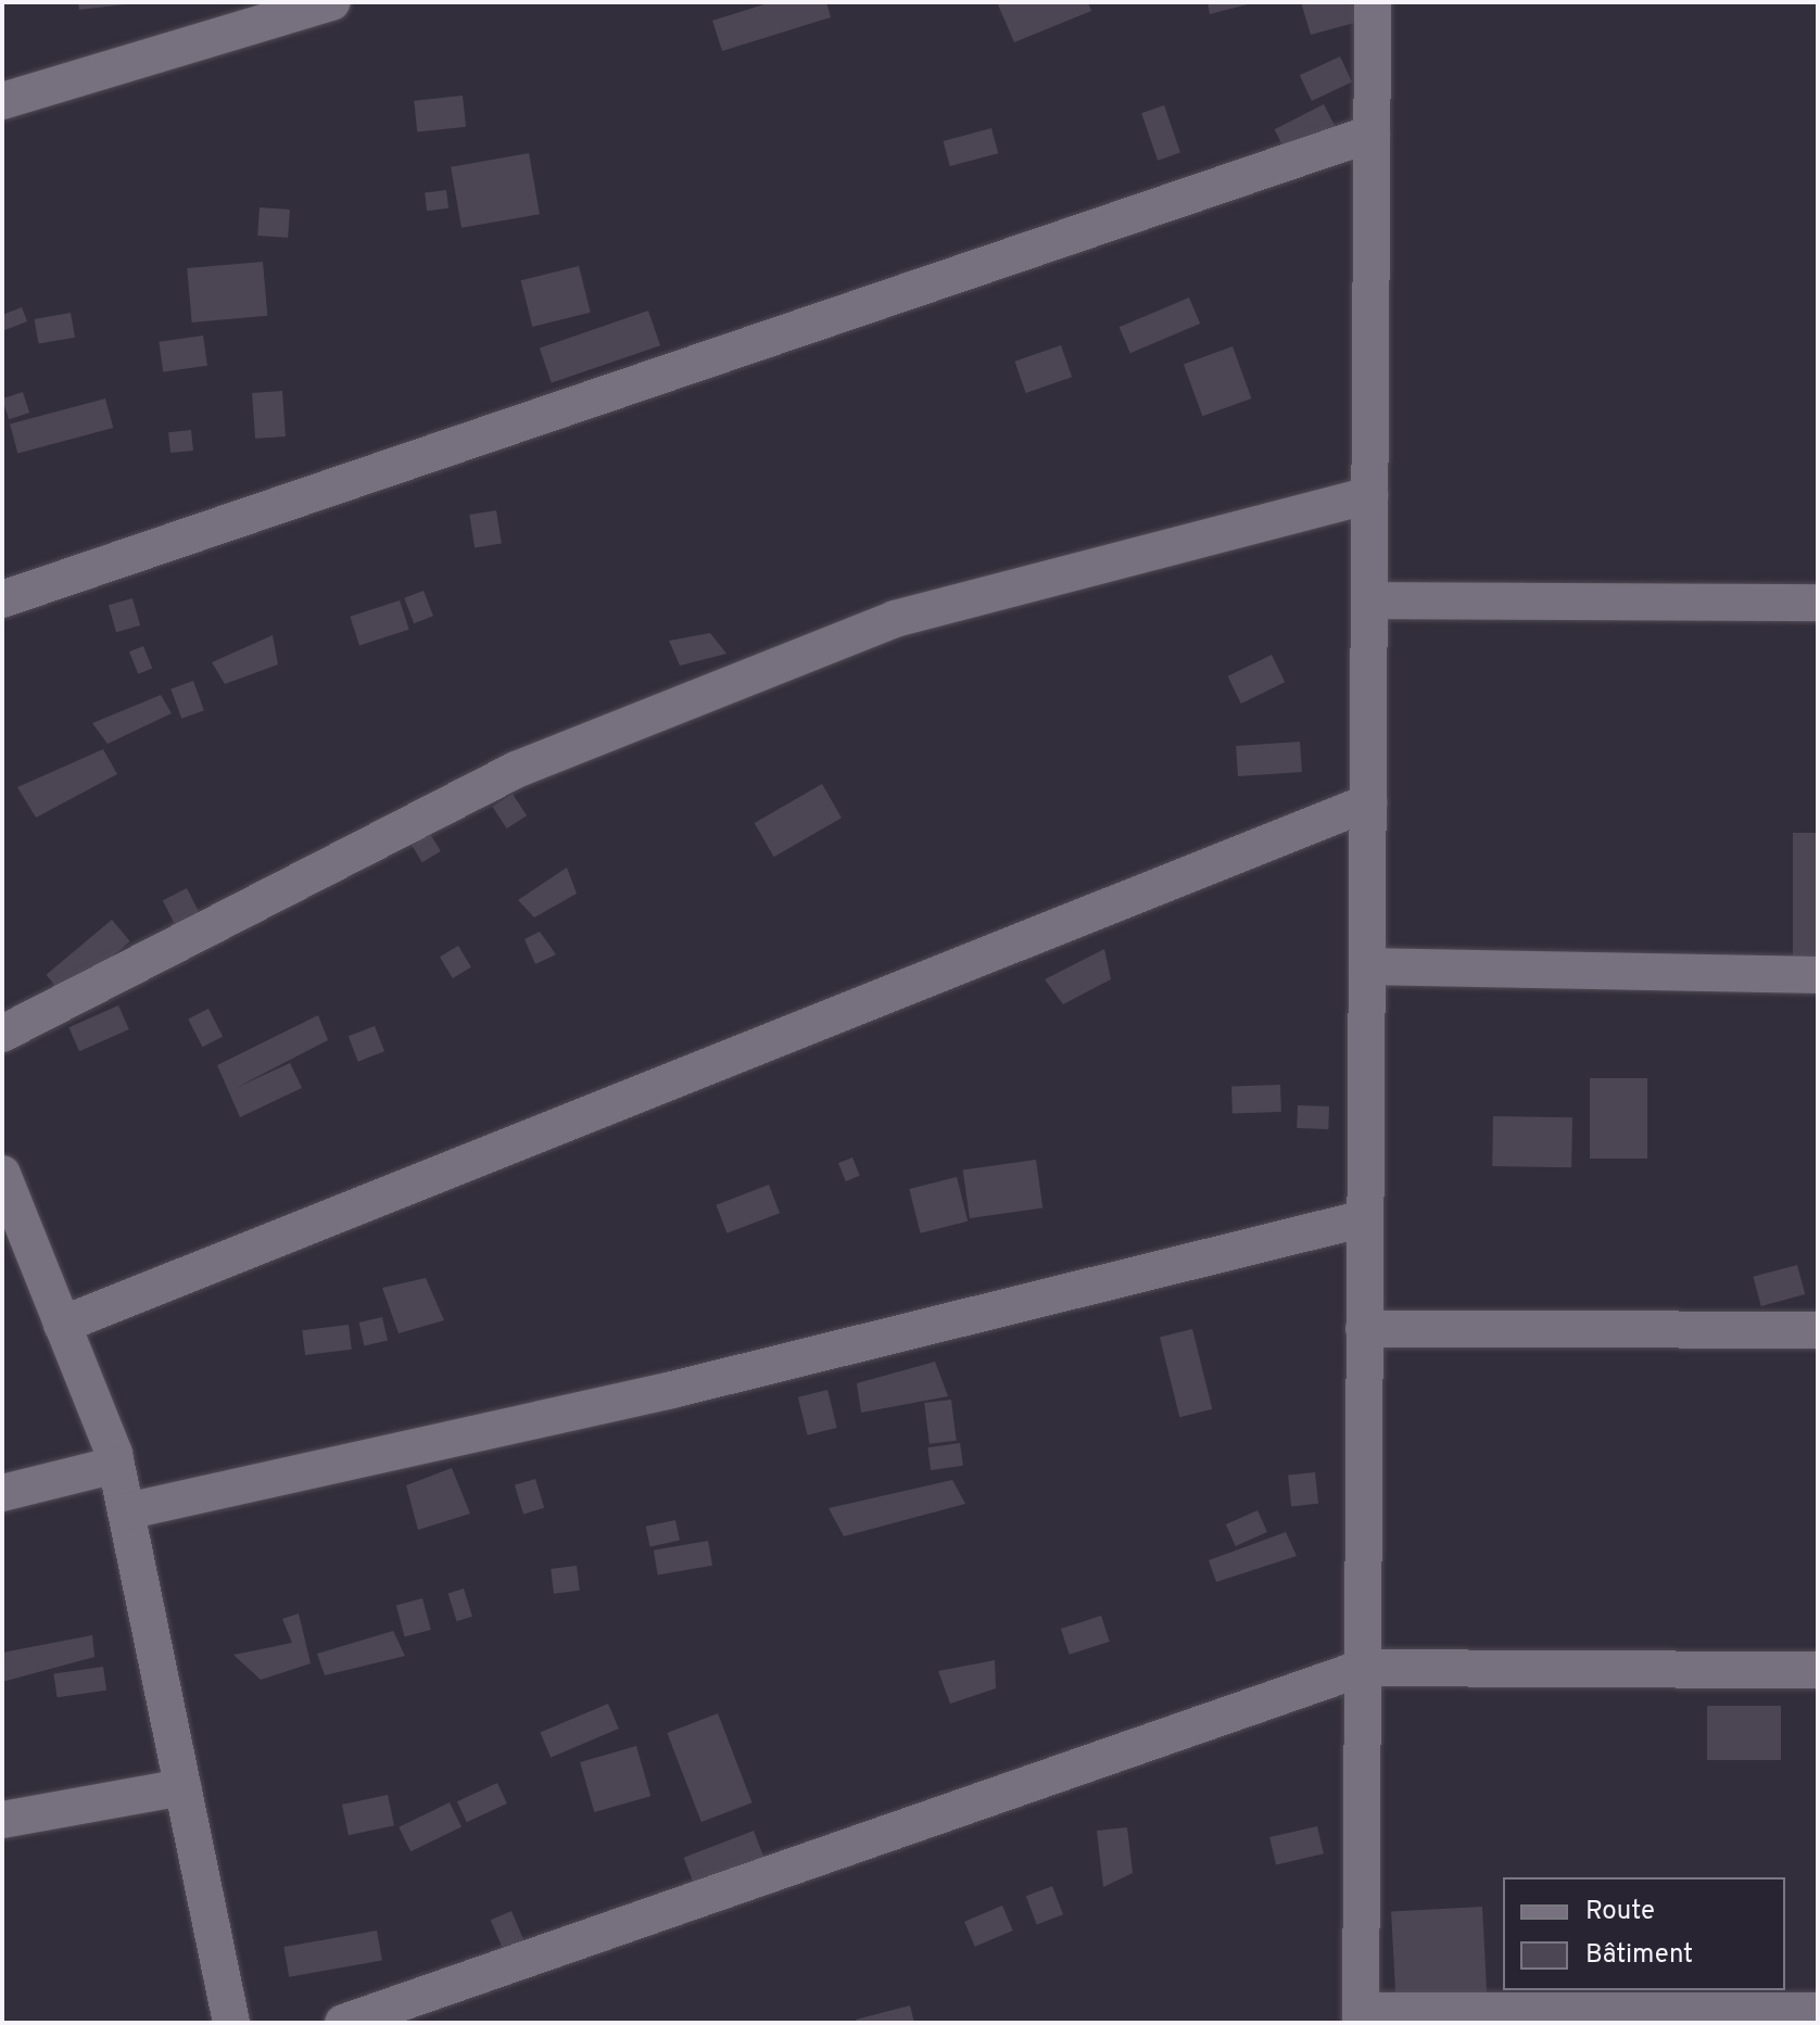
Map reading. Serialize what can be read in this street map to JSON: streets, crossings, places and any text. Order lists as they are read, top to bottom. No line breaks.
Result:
{"legend":["Route","Bâtiment"]}
